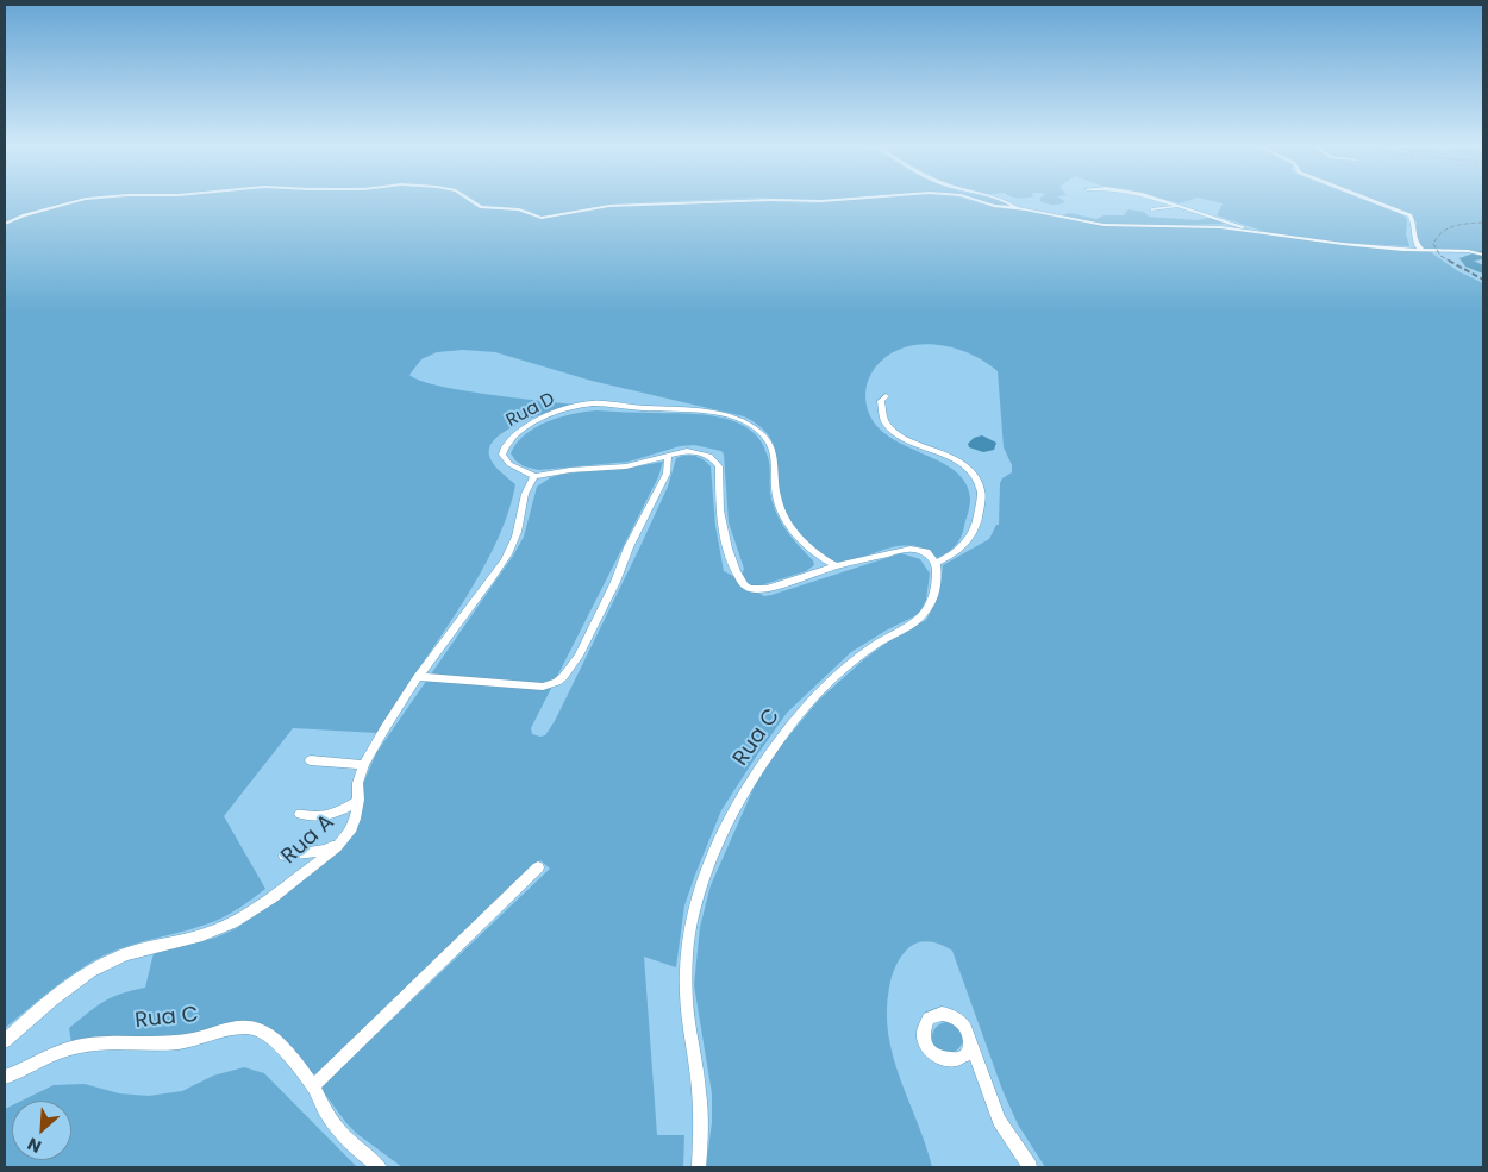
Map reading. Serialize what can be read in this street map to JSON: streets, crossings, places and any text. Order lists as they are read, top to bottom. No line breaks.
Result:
{"streets":{"street":["Rua D","Rua C","Rua A"]},"crossings":[["Rua D","Rua A"]],"north":"bottom left"}
